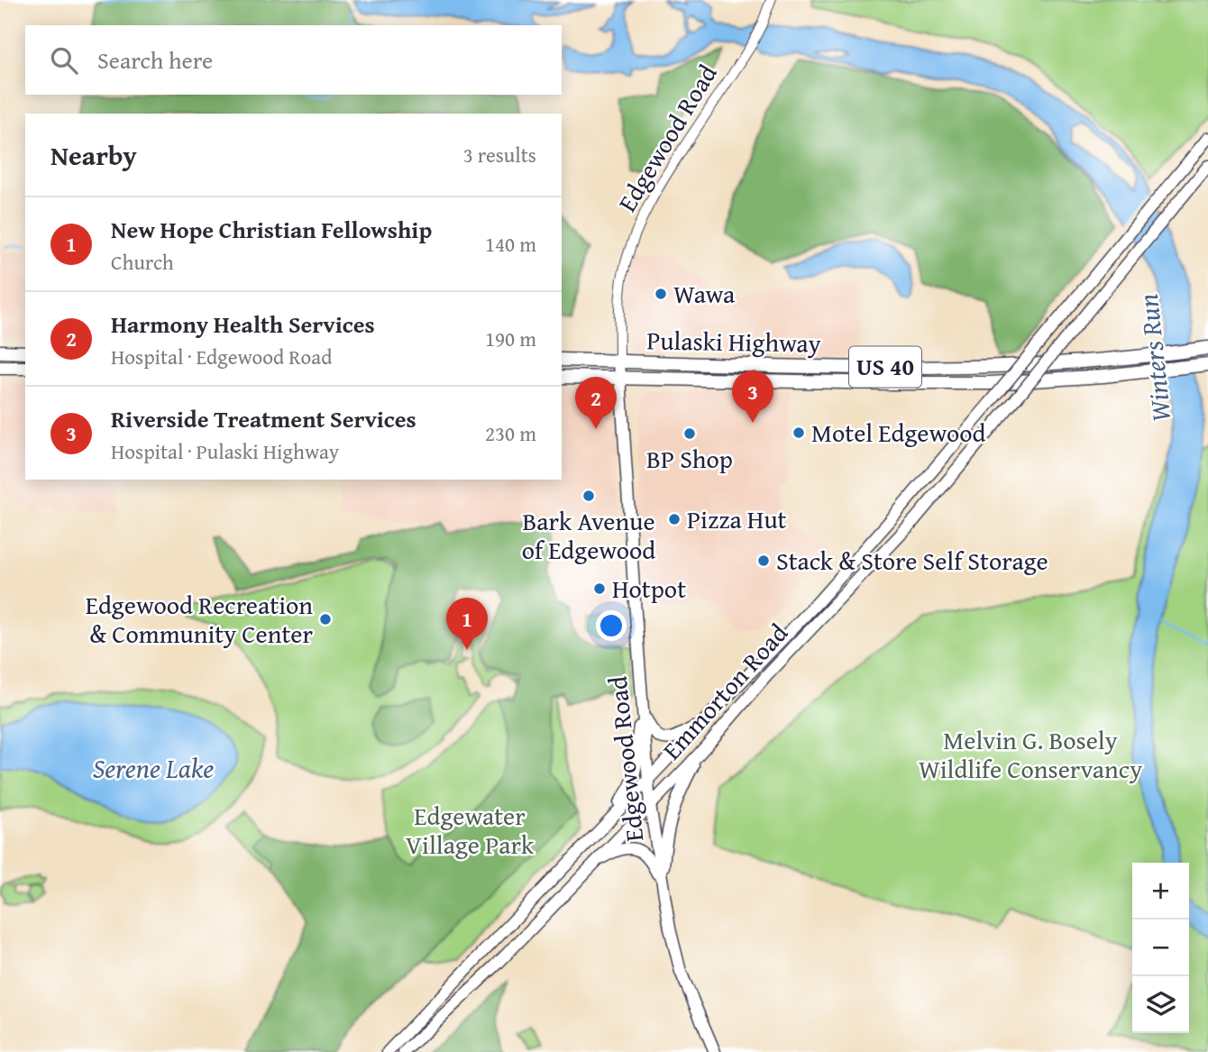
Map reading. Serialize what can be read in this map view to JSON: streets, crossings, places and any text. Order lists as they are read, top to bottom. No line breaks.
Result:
{"streets":{"highway":["Pulaski Highway","US 40"],"main road":["Edgewood Road","Emmorton Road"]},"crossings":[["Edgewood Road","Pulaski Highway"],["Edgewood Road","Emmorton Road"]],"water":["Winters Run","Serene Lake"],"parks":["Melvin G. Bosely Wildlife Conservancy","Edgewater Village Park"],"places":["Wawa","Motel Edgewood","BP Shop","Bark Avenue of Edgewood","Pizza Hut","Stack & Store Self Storage","Hotpot","Edgewood Recreation & Community Center"],"page":{"search":"Search here","heading":["Nearby","3 results"],"list":[{"mark":"1","name":"New Hope Christian Fellowship","note":"Church","value":"140 m"},{"mark":"2","name":"Harmony Health Services","note":"Hospital · Edgewood Road","value":"190 m"},{"mark":"3","name":"Riverside Treatment Services","note":"Hospital · Pulaski Highway","value":"230 m"}],"pins":["3","2","1"],"map_buttons":["+","−"]}}
